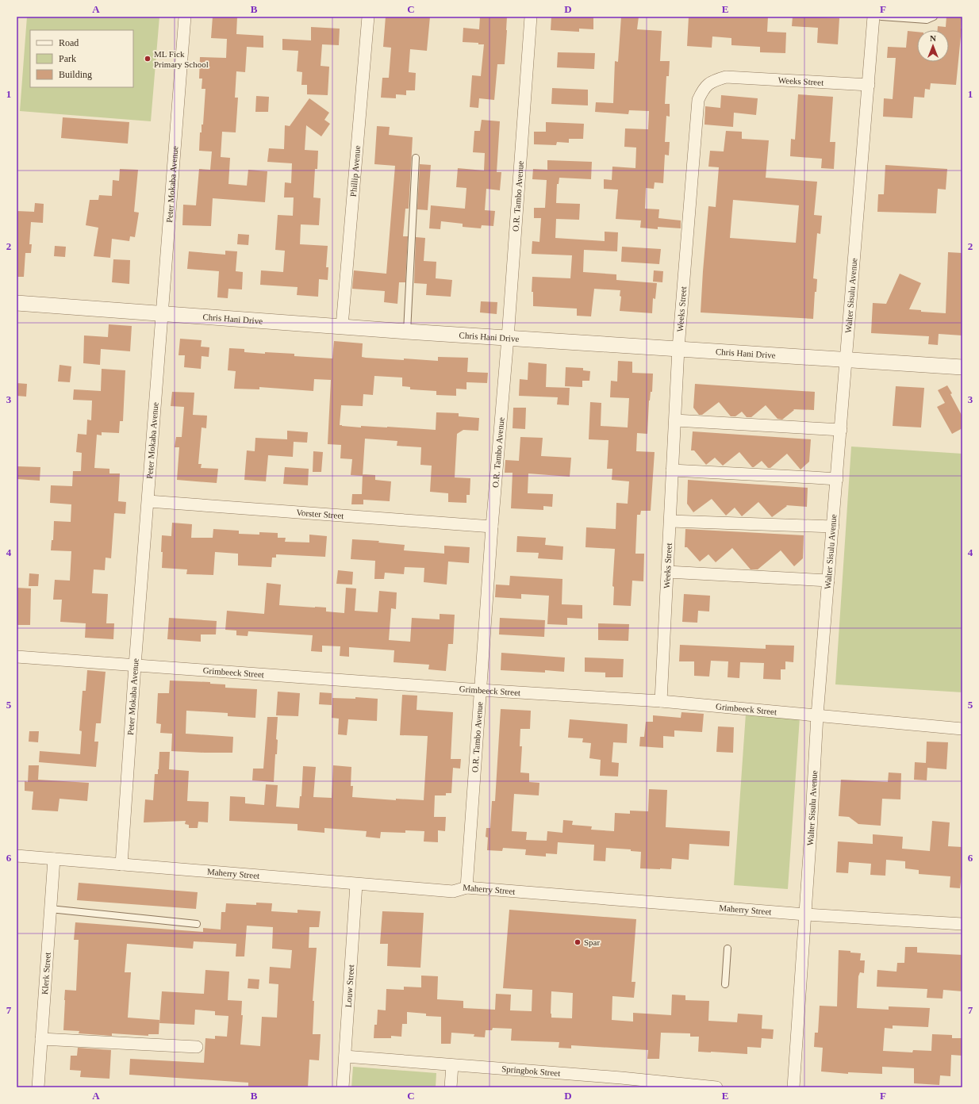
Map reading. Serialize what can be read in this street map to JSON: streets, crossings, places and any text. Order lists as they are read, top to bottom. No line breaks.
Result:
{"streets":{"street":["Weeks Street","Phillip Avenue","Peter Mokaba Avenue","O.R. Tambo Avenue","Walter Sisulu Avenue","Chris Hani Drive","Vorster Street","Grimbeeck Street","Maherry Street","Klerk Street","Louw Street","Springbok Street"]},"crossings":[["Weeks Street","Walter Sisulu Avenue"],["Weeks Street","Chris Hani Drive"],["Weeks Street","Grimbeeck Street"],["Phillip Avenue","Chris Hani Drive"],["Peter Mokaba Avenue","Chris Hani Drive"],["Peter Mokaba Avenue","Vorster Street"],["Peter Mokaba Avenue","Grimbeeck Street"],["Peter Mokaba Avenue","Maherry Street"],["O.R. Tambo Avenue","Chris Hani Drive"],["O.R. Tambo Avenue","Vorster Street"],["O.R. Tambo Avenue","Grimbeeck Street"],["O.R. Tambo Avenue","Maherry Street"],["Walter Sisulu Avenue","Chris Hani Drive"],["Walter Sisulu Avenue","Grimbeeck Street"],["Walter Sisulu Avenue","Maherry Street"],["Maherry Street","Klerk Street"],["Maherry Street","Louw Street"],["Louw Street","Springbok Street"]],"places":["ML Fick Primary School","Spar"],"legend":["Road","Park","Building"],"north":"top","grid":{"columns":["A","B","C","D","E","F"],"rows":["1","2","3","4","5","6","7"]}}
